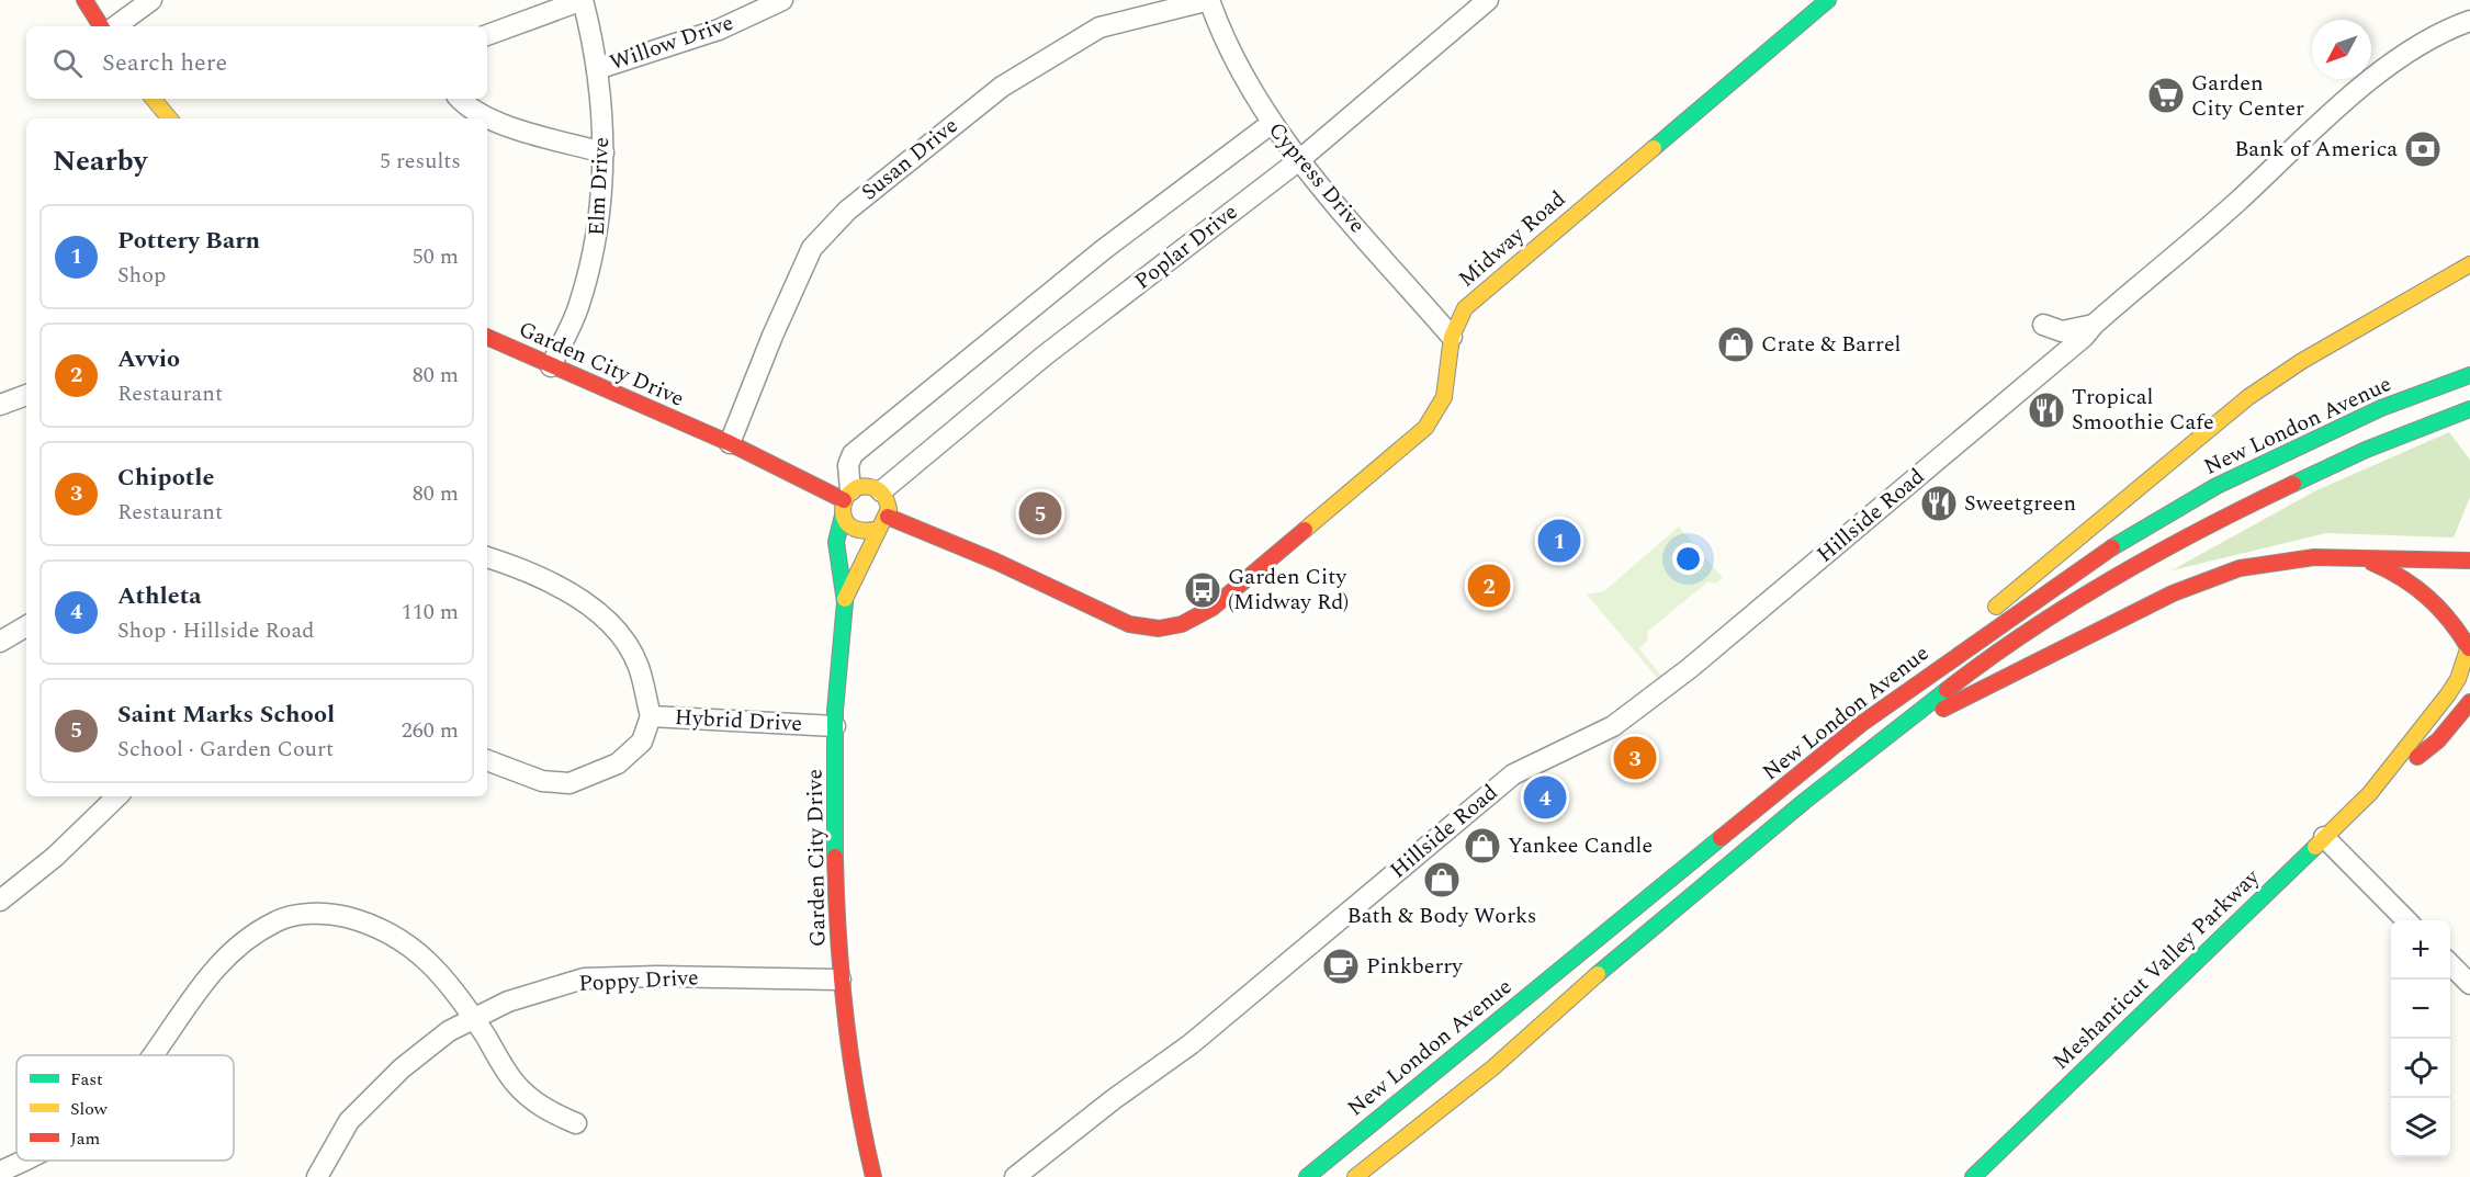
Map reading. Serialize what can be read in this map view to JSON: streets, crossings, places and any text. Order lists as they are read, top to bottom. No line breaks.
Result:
{"streets":{"main road":["Midway Road","Garden City Drive","New London Avenue","Meshanticut Valley Parkway"],"street":["Willow Drive","Susan Drive","Cypress Drive","Elm Drive","Poplar Drive","Hillside Road","Hybrid Drive","Poppy Drive"]},"crossings":[["Willow Drive","Elm Drive"],["Susan Drive","Cypress Drive"],["Susan Drive","Garden City Drive"],["Cypress Drive","Midway Road"],["Cypress Drive","Poplar Drive"],["Elm Drive","Garden City Drive"],["Midway Road","Poplar Drive"],["Midway Road","Garden City Drive"],["Poplar Drive","Garden City Drive"],["Garden City Drive","Hybrid Drive"],["Garden City Drive","Poppy Drive"]],"places":{"supermarket":["Garden City Center"],"bank":["Bank of America"],"shop":["Crate & Barrel","Yankee Candle","Bath & Body Works"],"restaurant":["Tropical Smoothie Cafe","Sweetgreen"],"bus stop":["Garden City (Midway Rd)"],"cafe":["Pinkberry"]},"legend":["Fast","Slow","Jam"],"north":"bottom left","page":{"search":"Search here","heading":["Nearby","5 results"],"list":[{"mark":"1","name":"Pottery Barn","note":"Shop","value":"50 m"},{"mark":"2","name":"Avvio","note":"Restaurant","value":"80 m"},{"mark":"3","name":"Chipotle","note":"Restaurant","value":"80 m"},{"mark":"4","name":"Athleta","note":"Shop · Hillside Road","value":"110 m"},{"mark":"5","name":"Saint Marks School","note":"School · Garden Court","value":"260 m"}],"pins":["5","1","2","3","4"],"map_buttons":["+","−"]}}
